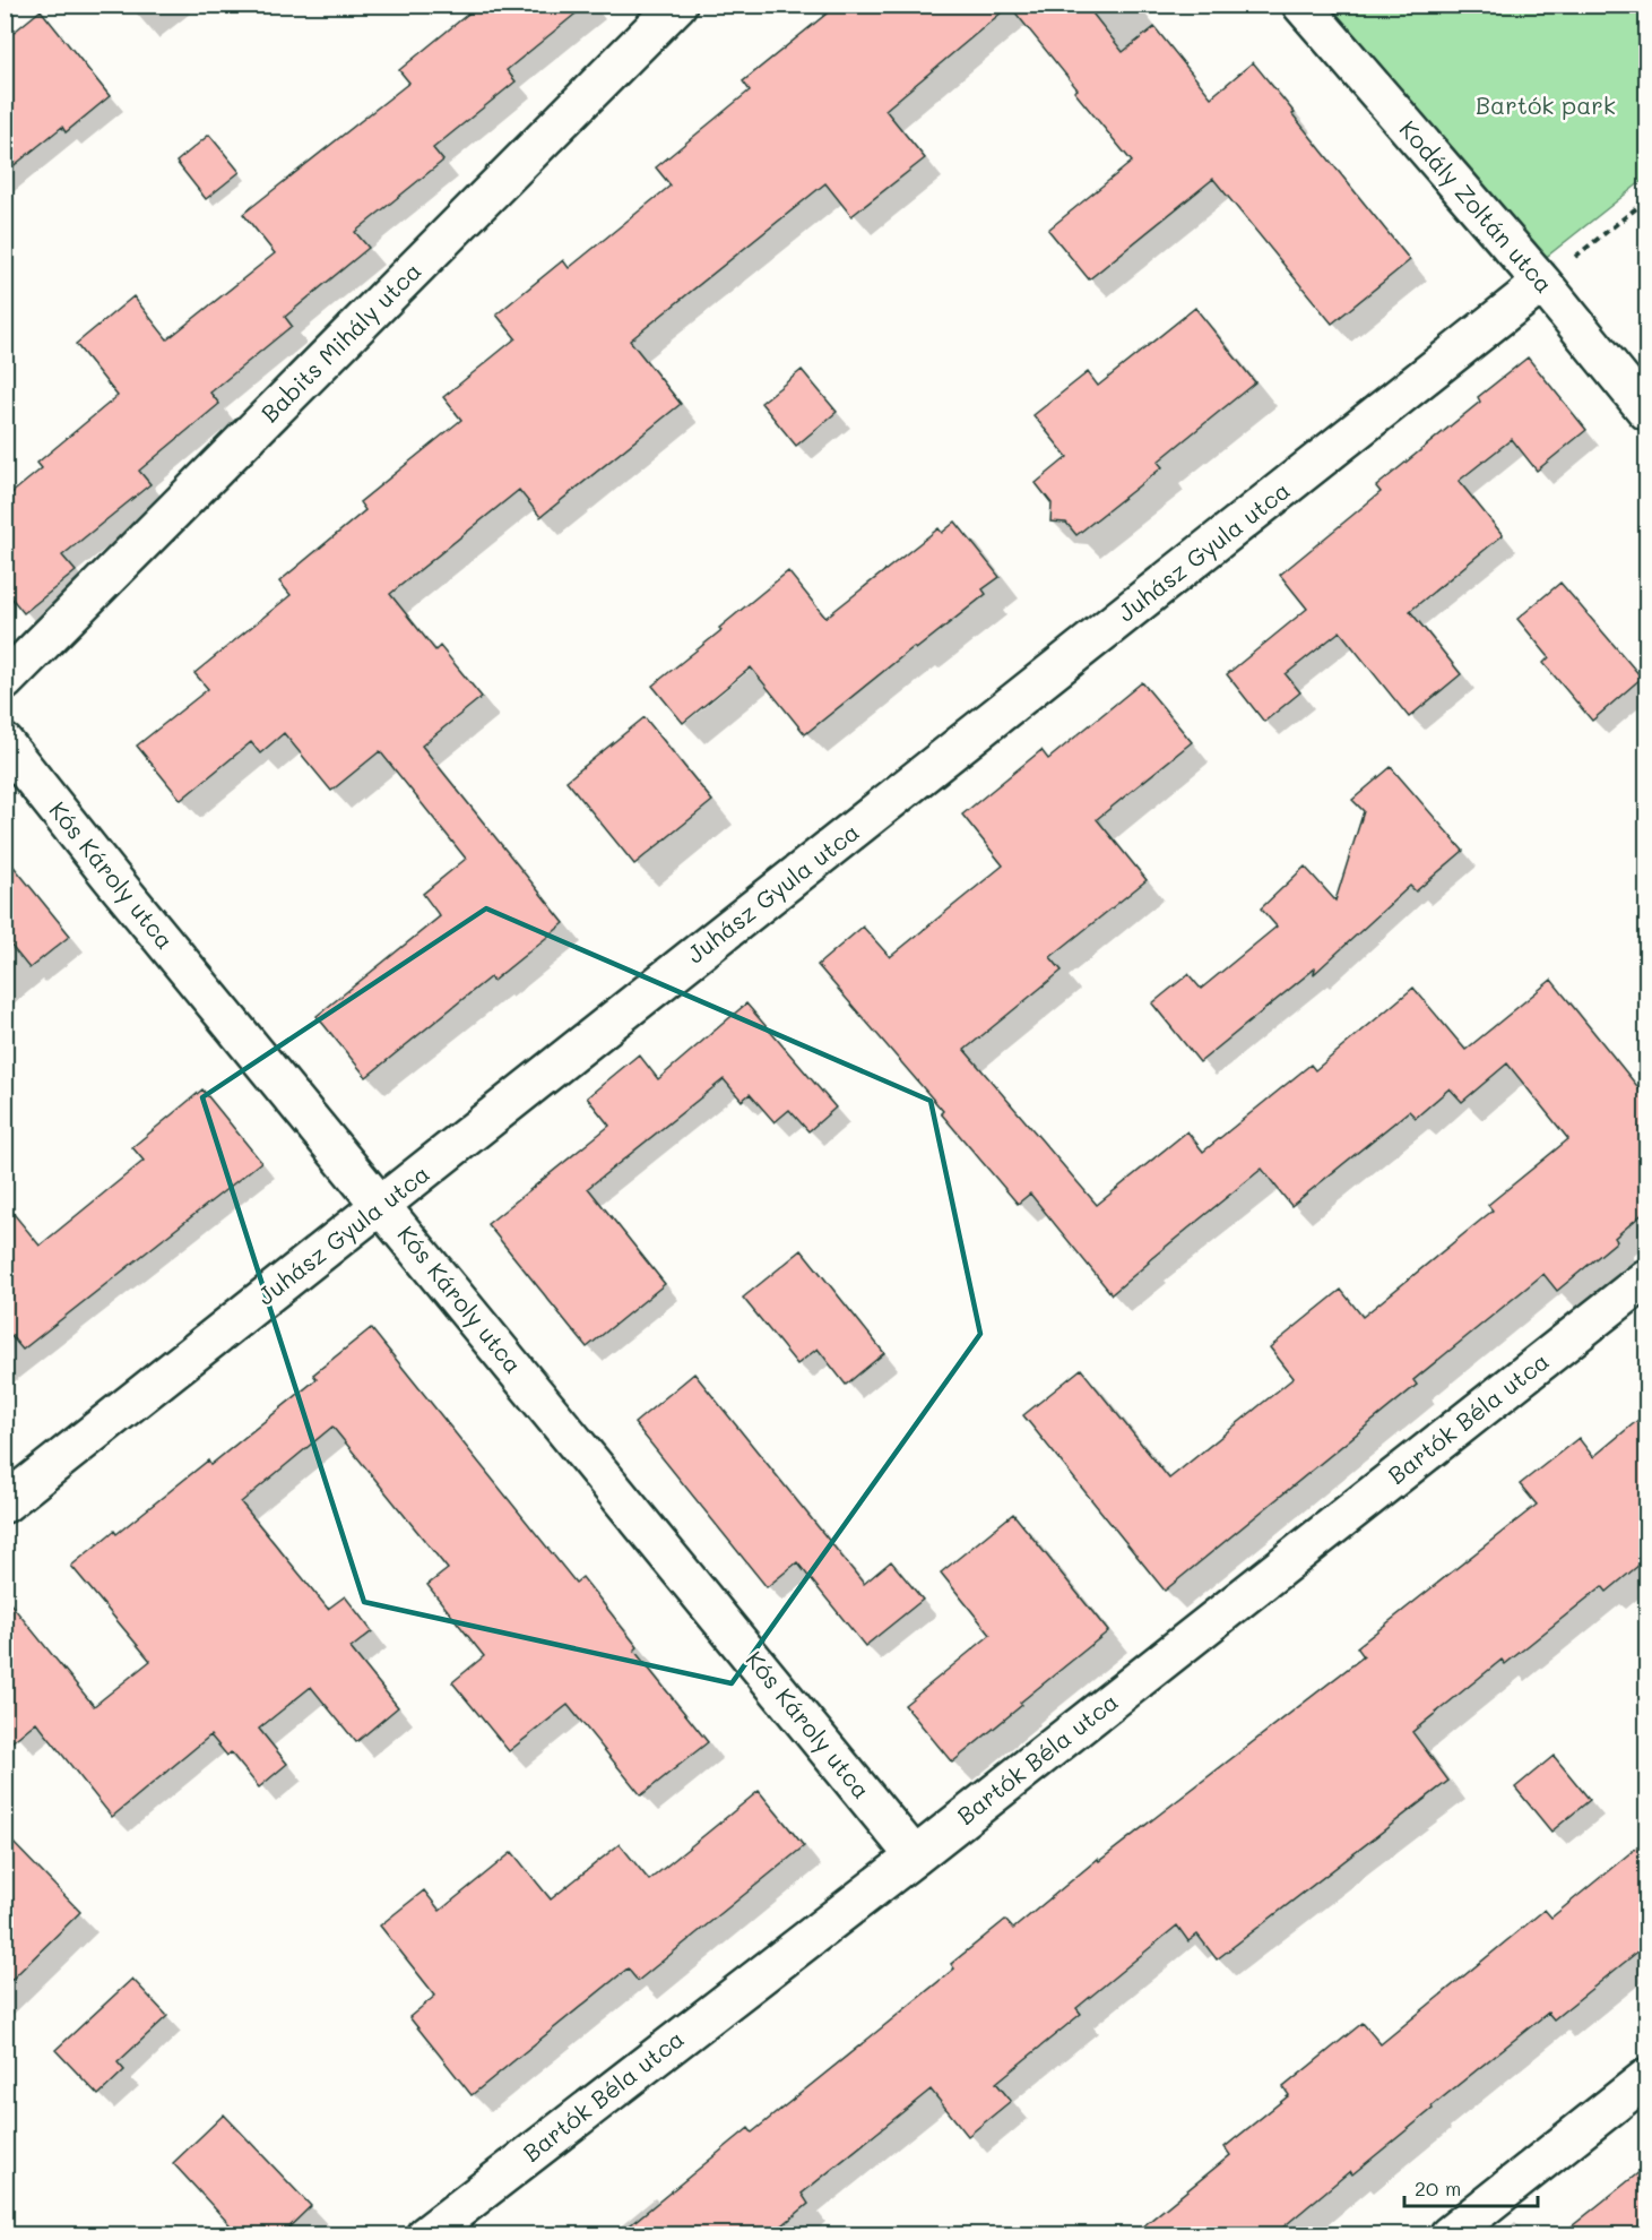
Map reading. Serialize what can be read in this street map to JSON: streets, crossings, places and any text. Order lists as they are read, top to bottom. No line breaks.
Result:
{"streets":{"street":["Kodály Zoltán utca","Babits Mihály utca","Juhász Gyula utca","Kós Károly utca","Bartók Béla utca"]},"crossings":[["Kodály Zoltán utca","Juhász Gyula utca"],["Juhász Gyula utca","Kós Károly utca"],["Kós Károly utca","Bartók Béla utca"]],"parks":["Bartók park"],"scale_bar":"20 m"}
